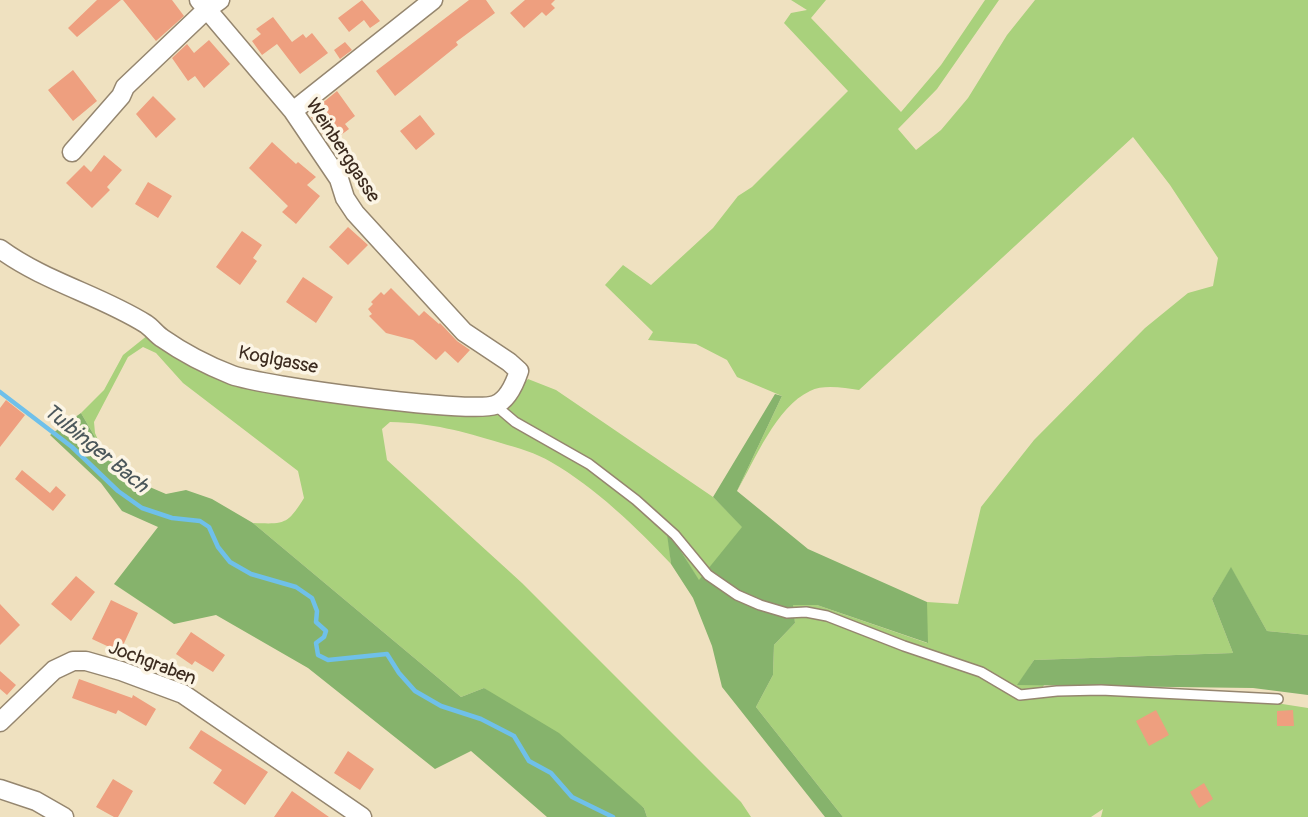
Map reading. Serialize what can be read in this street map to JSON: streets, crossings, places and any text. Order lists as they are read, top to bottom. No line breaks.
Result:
{"streets":{"street":["Weinberggasse","Koglgasse","Jochgraben"]},"crossings":[["Weinberggasse","Koglgasse"]],"water":["Tulbinger Bach"]}
